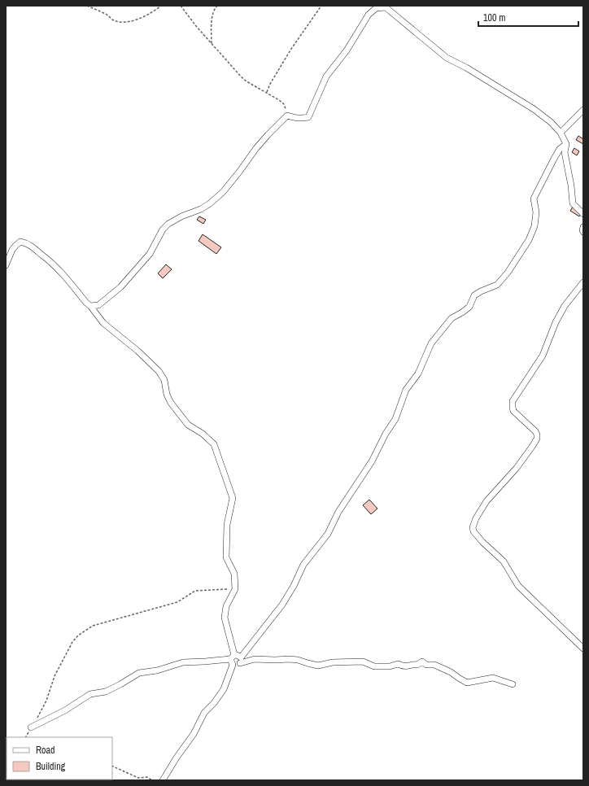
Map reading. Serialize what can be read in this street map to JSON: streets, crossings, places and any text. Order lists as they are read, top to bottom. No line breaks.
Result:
{"legend":["Road","Building"],"scale_bar":"100 m"}
